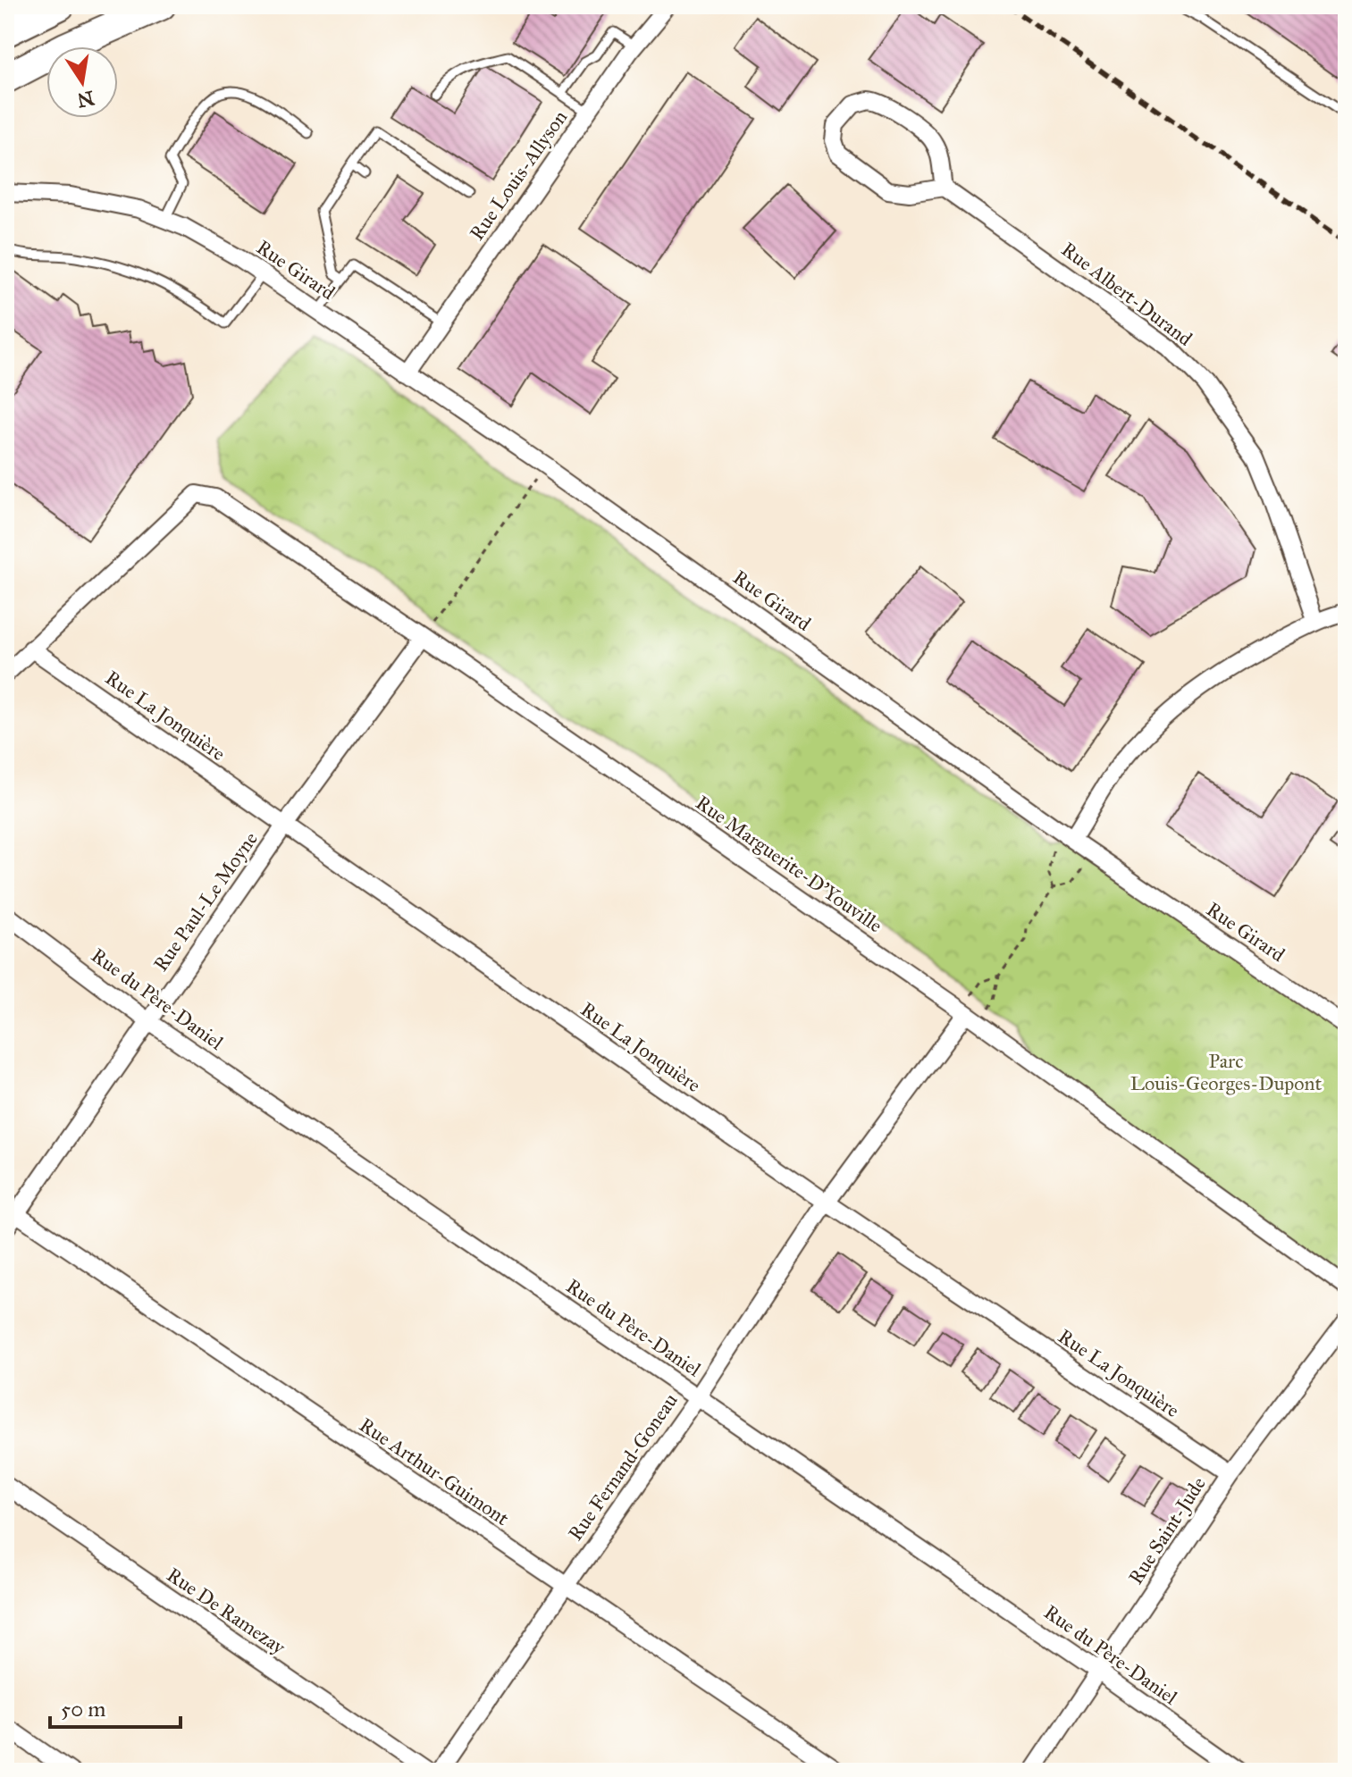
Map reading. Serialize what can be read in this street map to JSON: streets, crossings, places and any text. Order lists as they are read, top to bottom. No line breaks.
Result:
{"streets":{"street":["Rue Louis-Allyson","Rue Girard","Rue Albert-Durand","Rue La Jonquière","Rue Marguerite-D'Youville","Rue Paul-Le Moyne","Rue du Père-Daniel","Rue Fernand-Goneau","Rue Arthur-Guimont","Rue Saint-Jude","Rue De Ramezay"]},"crossings":[["Rue Louis-Allyson","Rue Girard"],["Rue La Jonquière","Rue Marguerite-D'Youville"],["Rue La Jonquière","Rue Paul-Le Moyne"],["Rue La Jonquière","Rue Fernand-Goneau"],["Rue La Jonquière","Rue Saint-Jude"],["Rue Marguerite-D'Youville","Rue Paul-Le Moyne"],["Rue Marguerite-D'Youville","Rue Fernand-Goneau"],["Rue Paul-Le Moyne","Rue du Père-Daniel"],["Rue Paul-Le Moyne","Rue Arthur-Guimont"],["Rue du Père-Daniel","Rue Fernand-Goneau"],["Rue du Père-Daniel","Rue Saint-Jude"],["Rue Fernand-Goneau","Rue Arthur-Guimont"]],"parks":["Parc Louis-Georges-Dupont"],"scale_bar":"50 m","north":"bottom"}
